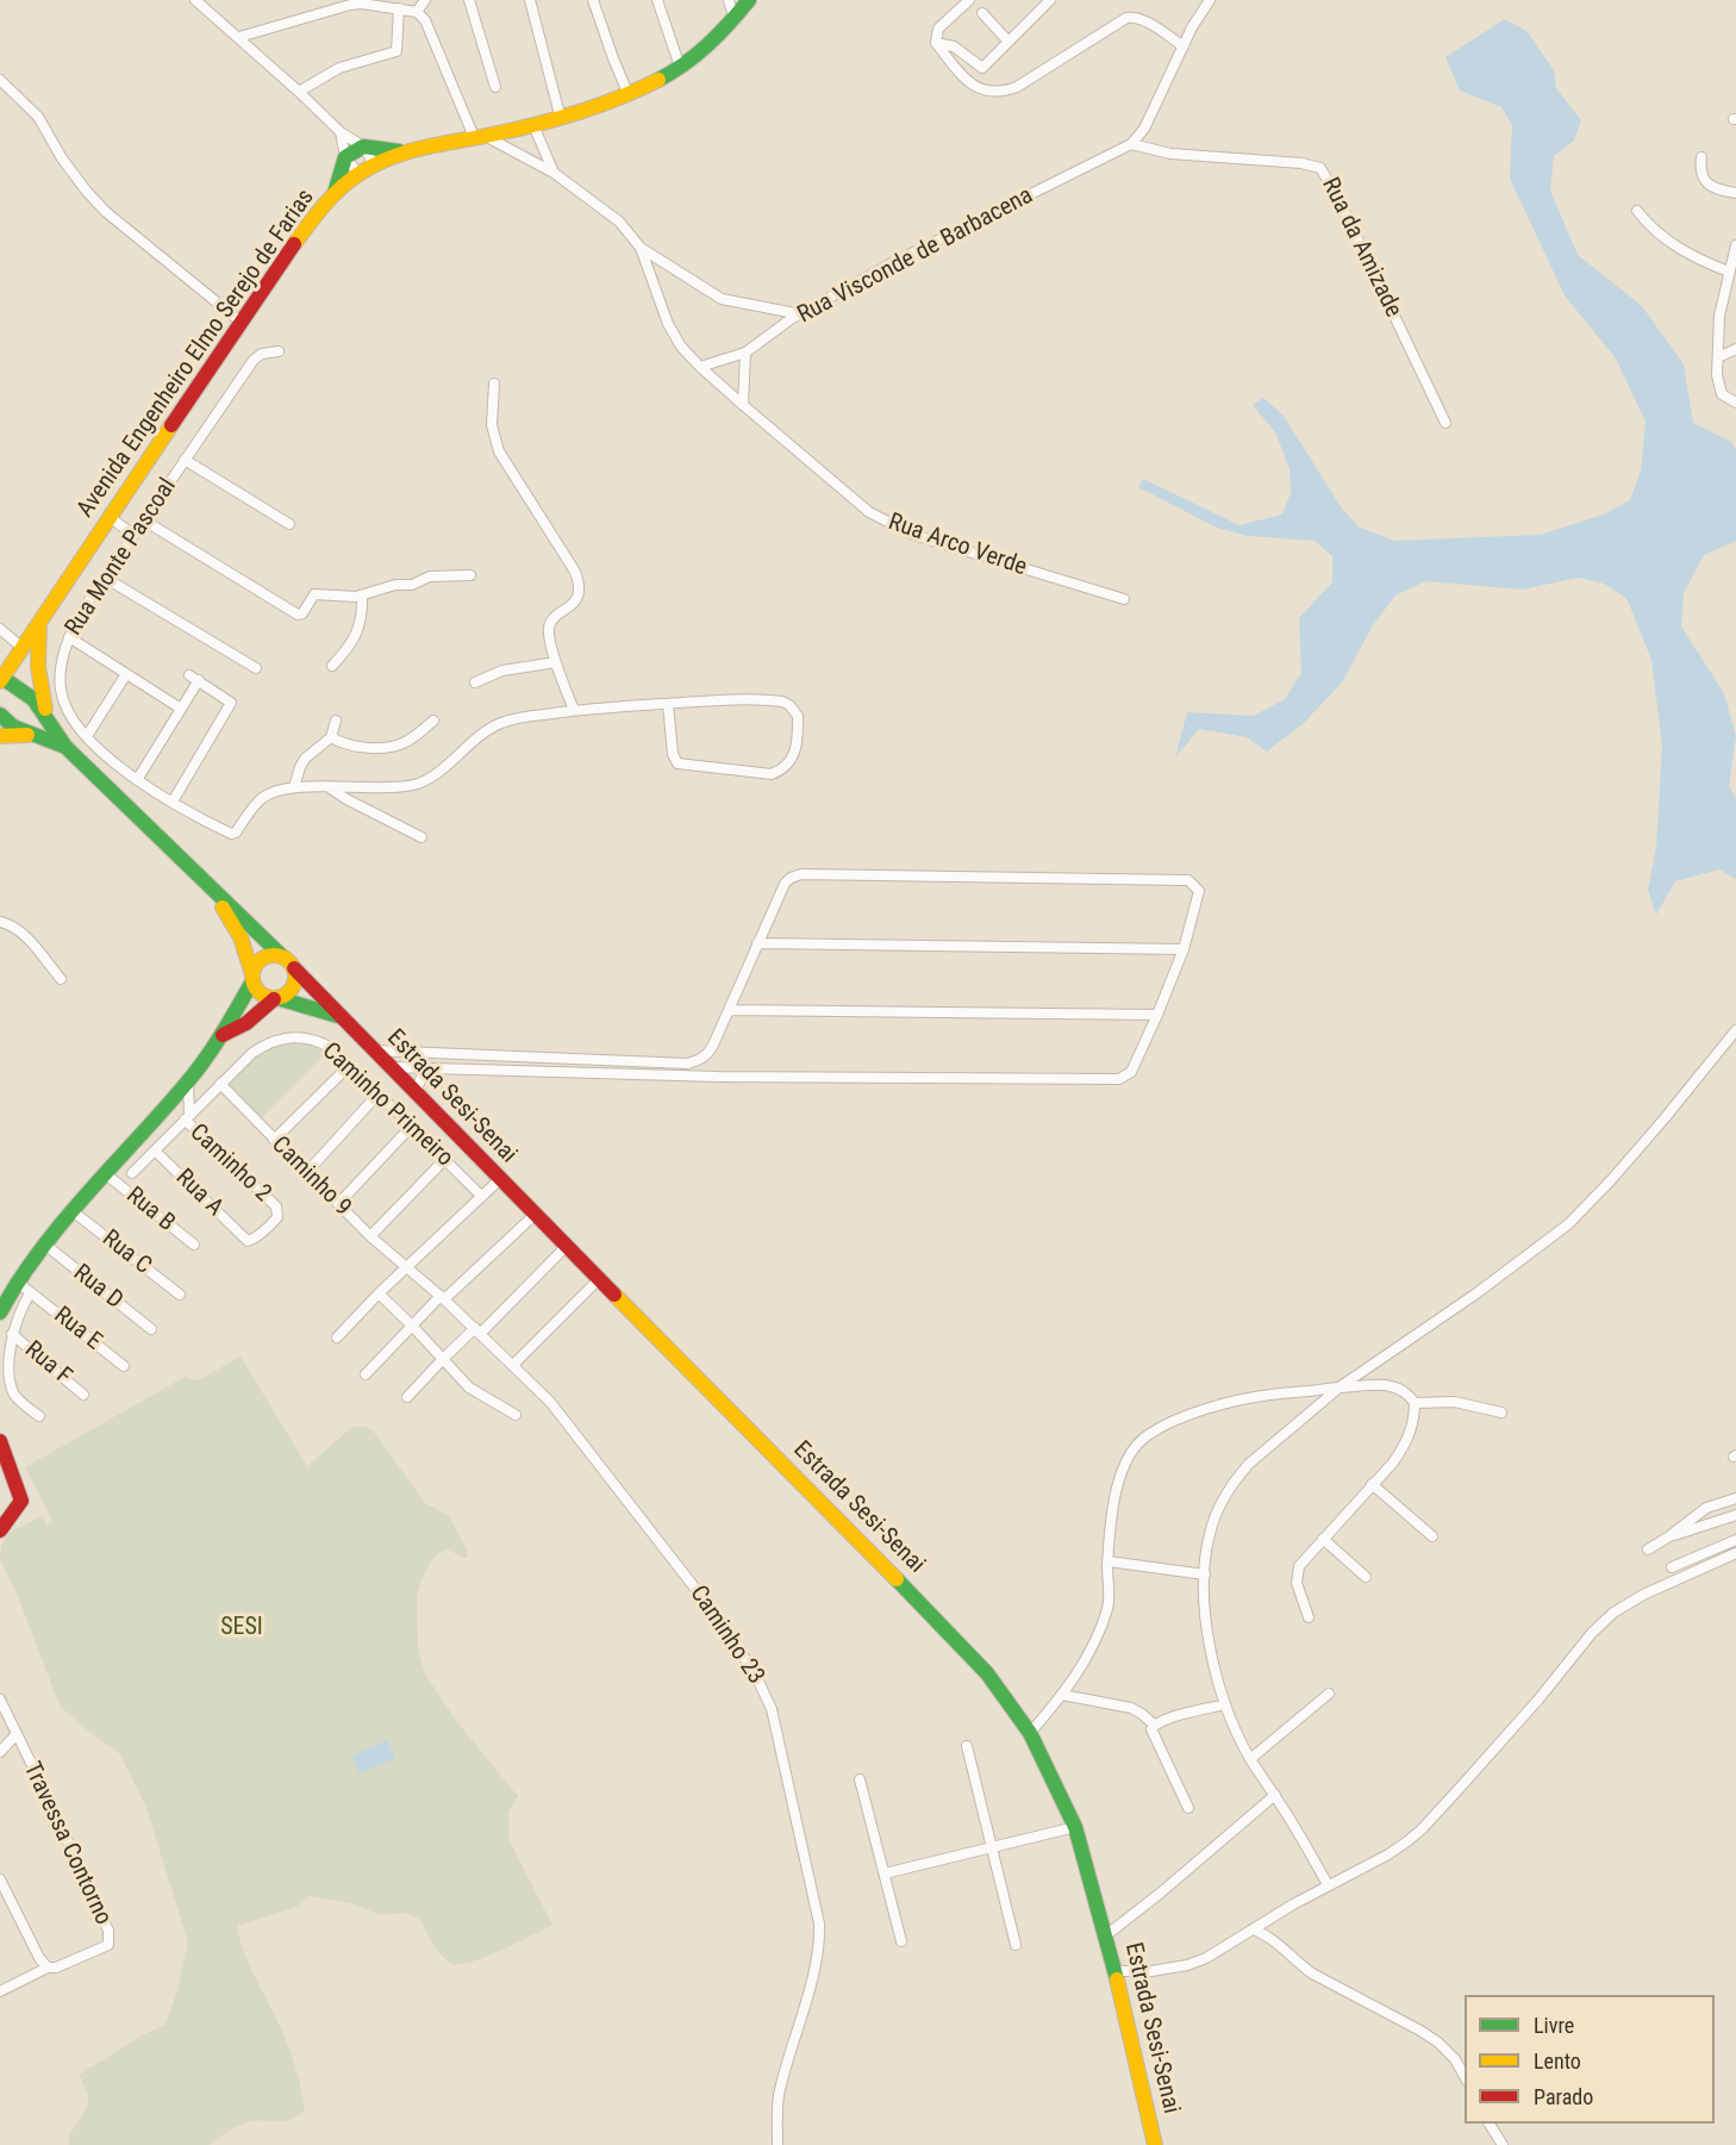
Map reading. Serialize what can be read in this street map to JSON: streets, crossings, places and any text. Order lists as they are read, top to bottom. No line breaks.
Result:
{"streets":{"street":["Rua da Amizade","Rua Visconde de Barbacena","Avenida Engenheiro Elmo Serejo de Farias","Rua Arco Verde","Rua Monte Pascoal","Estrada Sesi-Senai","Caminho Primeiro","Caminho 2","Caminho 9","Rua A","Rua B","Rua C","Rua D","Rua E","Rua F","Caminho 23","Travessa Contorno"]},"crossings":[["Rua da Amizade","Rua Visconde de Barbacena"],["Rua Visconde de Barbacena","Rua Arco Verde"],["Caminho Primeiro","Caminho 2"],["Caminho Primeiro","Caminho 9"],["Caminho 2","Rua A"],["Caminho 9","Caminho 23"],["Rua E","Rua F"]],"parks":["SESI"],"legend":["Livre","Lento","Parado"]}
